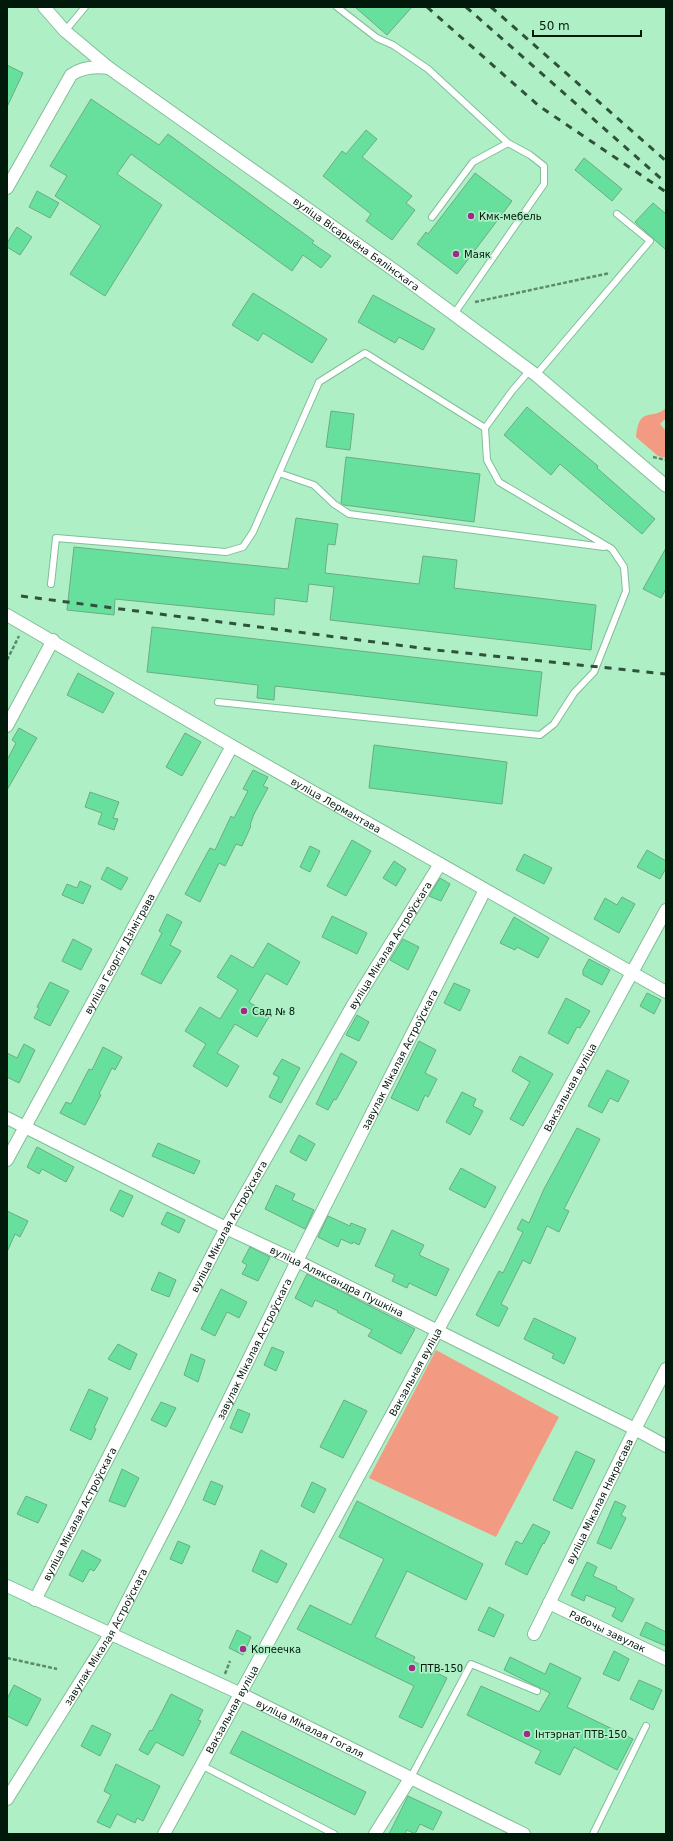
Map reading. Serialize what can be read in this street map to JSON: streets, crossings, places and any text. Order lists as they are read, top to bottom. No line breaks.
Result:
{"streets":{"street":["вуліца Вісарыёна Бялінскага","вуліца Лермантава","вуліца Мікалая Астроўскага","вуліца Георгія Дзімітрава","завулак Мікалая Астроўскага","Вакзальная вуліца","вуліца Аляксандра Пушкіна","вуліца Мікалая Някрасава","Рабочы завулак","вуліца Мікалая Гогаля"]},"crossings":[["вуліца Лермантава","вуліца Мікалая Астроўскага"],["вуліца Лермантава","вуліца Георгія Дзімітрава"],["вуліца Лермантава","завулак Мікалая Астроўскага"],["вуліца Лермантава","Вакзальная вуліца"],["вуліца Мікалая Астроўскага","вуліца Аляксандра Пушкіна"],["вуліца Мікалая Астроўскага","вуліца Мікалая Гогаля"],["вуліца Георгія Дзімітрава","вуліца Аляксандра Пушкіна"],["завулак Мікалая Астроўскага","вуліца Аляксандра Пушкіна"],["завулак Мікалая Астроўскага","вуліца Мікалая Гогаля"],["Вакзальная вуліца","вуліца Аляксандра Пушкіна"],["Вакзальная вуліца","вуліца Мікалая Гогаля"],["вуліца Аляксандра Пушкіна","вуліца Мікалая Някрасава"],["вуліца Мікалая Някрасава","Рабочы завулак"]],"places":["Кмк-мебель","Маяк","Сад № 8","Копеечка","ПТВ-150","Інтэрнат ПТВ-150"],"scale_bar":"50 m"}
